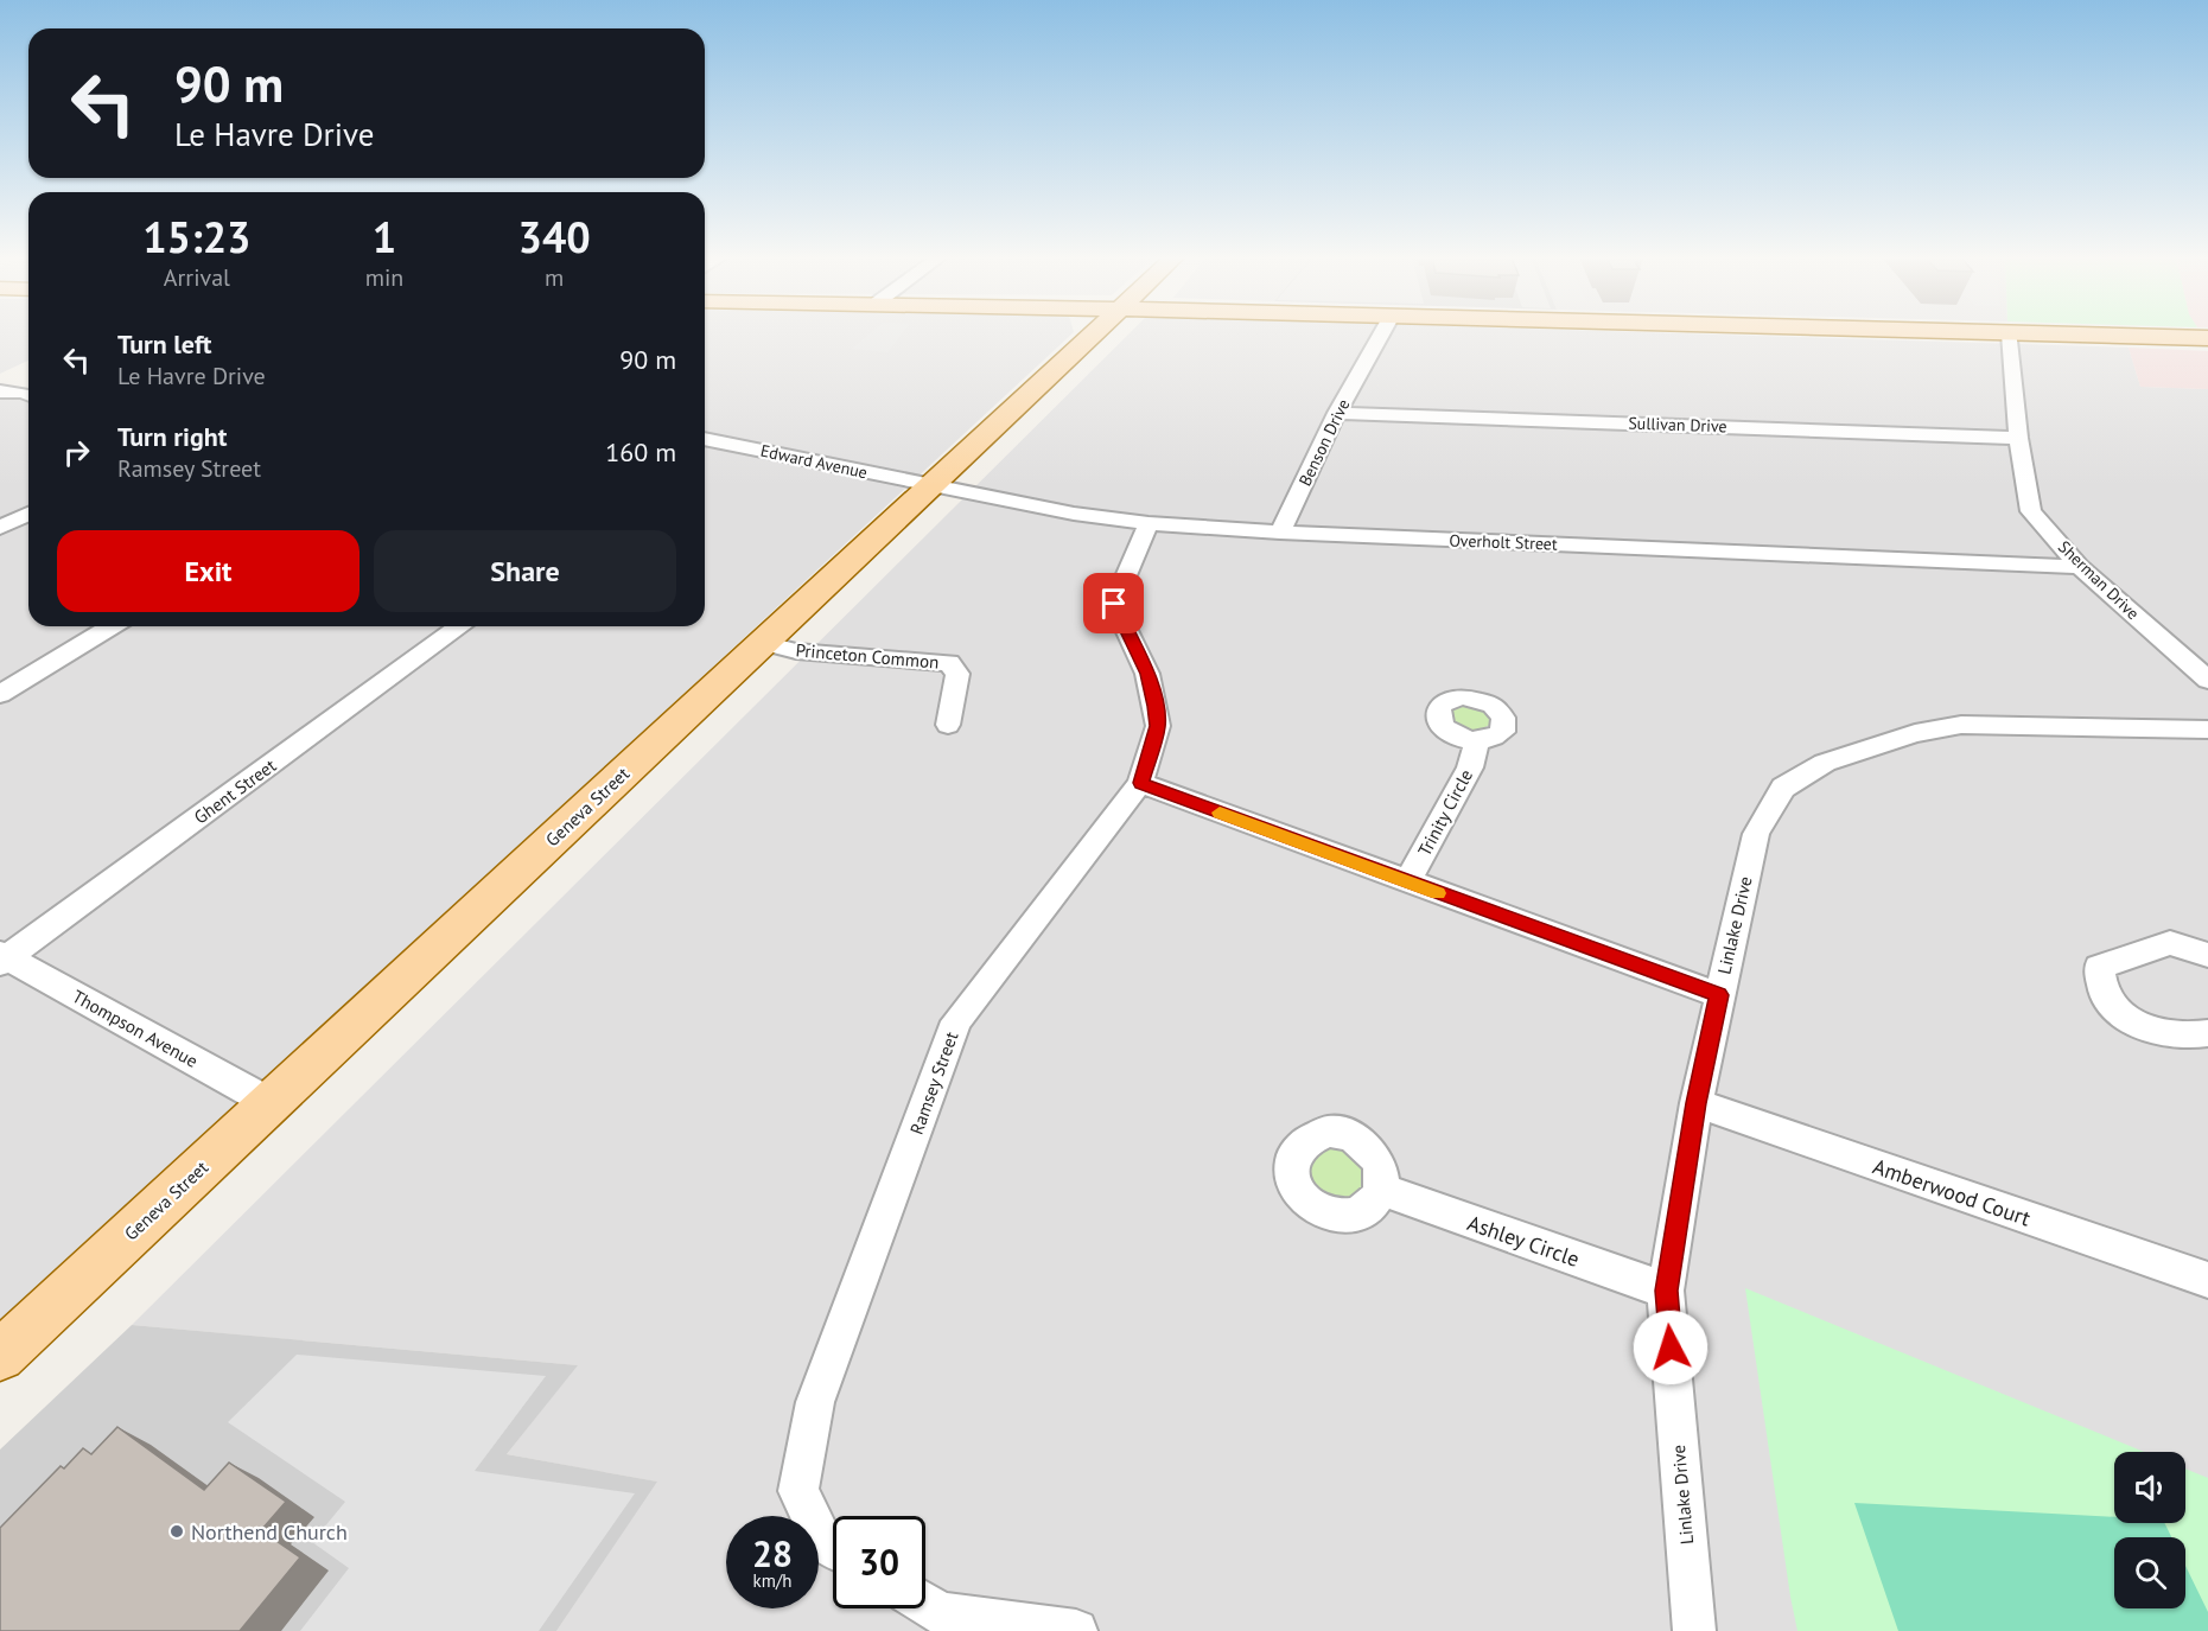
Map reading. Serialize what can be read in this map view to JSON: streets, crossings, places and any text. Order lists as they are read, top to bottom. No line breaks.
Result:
{"streets":{"main road":["Geneva Street"],"street":["Sullivan Drive","Benson Drive","Edward Avenue","Overholt Street","Sherman Drive","Princeton Common","Ghent Street","Trinity Circle","Linlake Drive","Thompson Avenue","Ramsey Street","Amberwood Court","Ashley Circle"]},"crossings":[["Sullivan Drive","Benson Drive"],["Sullivan Drive","Sherman Drive"],["Benson Drive","Overholt Street"],["Edward Avenue","Overholt Street"],["Edward Avenue","Geneva Street"],["Overholt Street","Sherman Drive"],["Overholt Street","Geneva Street"],["Overholt Street","Ramsey Street"],["Princeton Common","Geneva Street"],["Ghent Street","Thompson Avenue"],["Geneva Street","Thompson Avenue"],["Linlake Drive","Amberwood Court"],["Linlake Drive","Ashley Circle"]],"places":["Northend Church"],"page":{"turn":["90 m","Le Havre Drive"],"eta":["15:23","Arrival","1","min","340","m"],"list":[{"name":"Turn left","note":"Le Havre Drive","value":"90 m"},{"name":"Turn right","note":"Ramsey Street","value":"160 m"}],"buttons":["Exit","Share"],"speed":"28 km/h","limit":"30"}}
